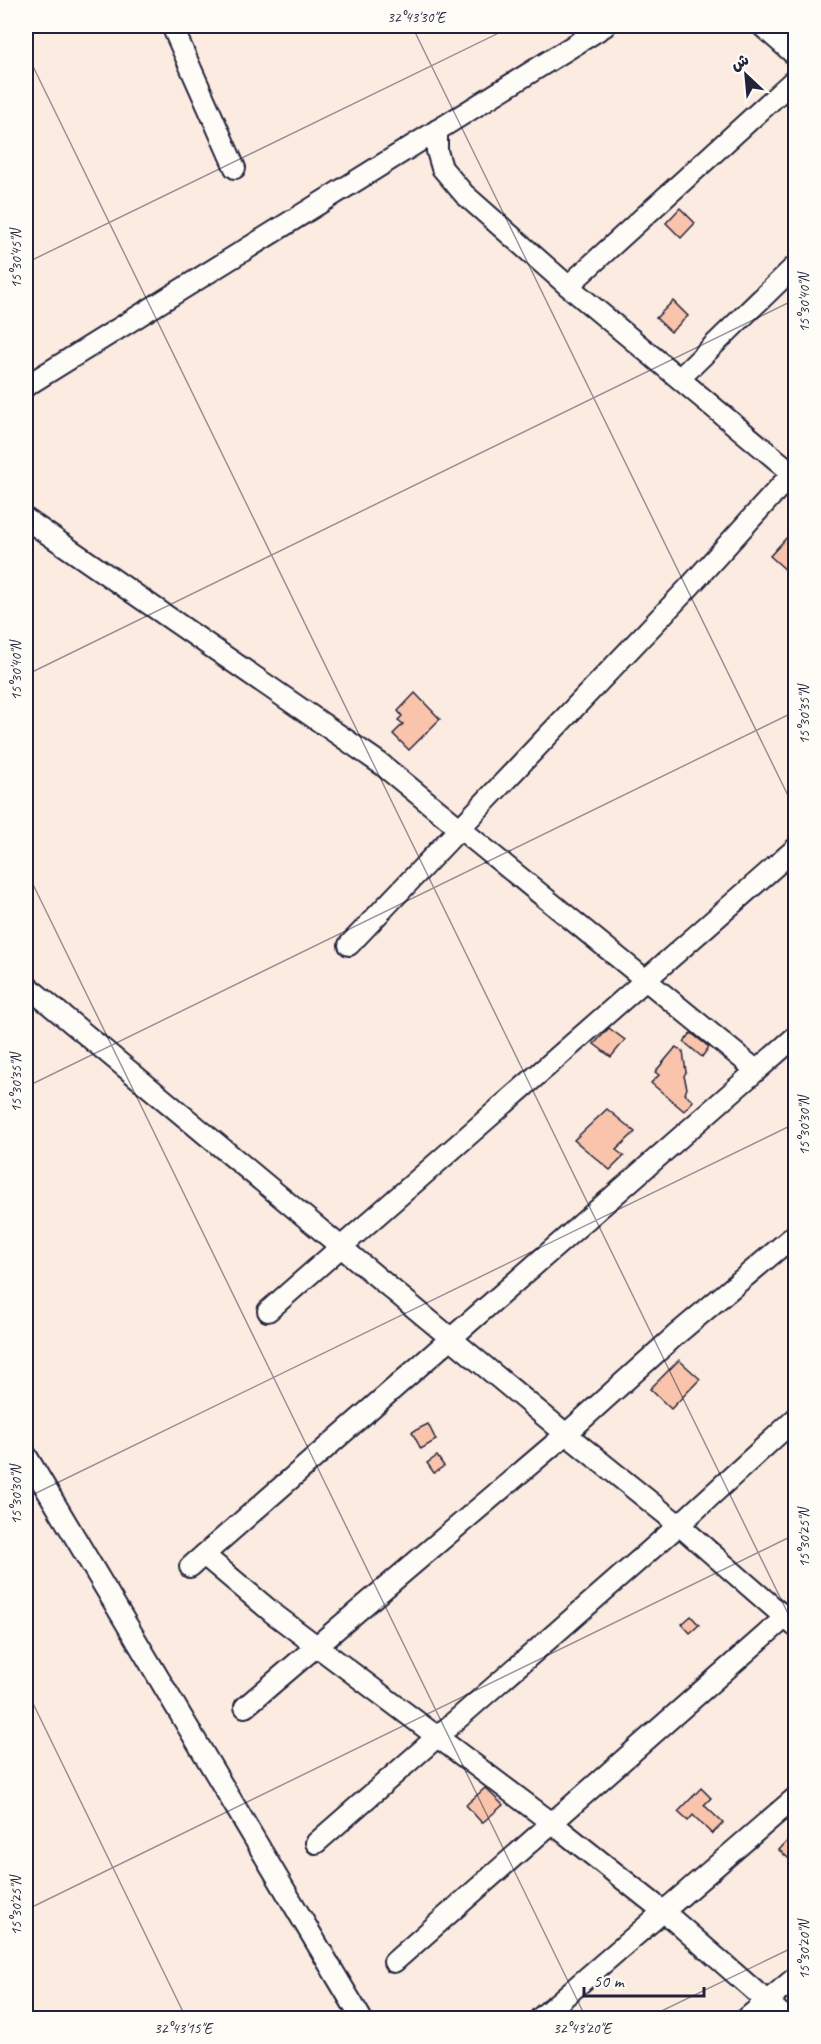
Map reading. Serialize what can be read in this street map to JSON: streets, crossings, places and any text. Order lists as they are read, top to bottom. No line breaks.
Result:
{"scale_bar":"50 m","north":"top left","coordinates":["32°43'30\"E","15°30'45\"N","15°30'40\"N","15°30'35\"N","15°30'30\"N","15°30'25\"N","15°30'20\"N","32°43'15\"E","32°43'20\"E"]}
